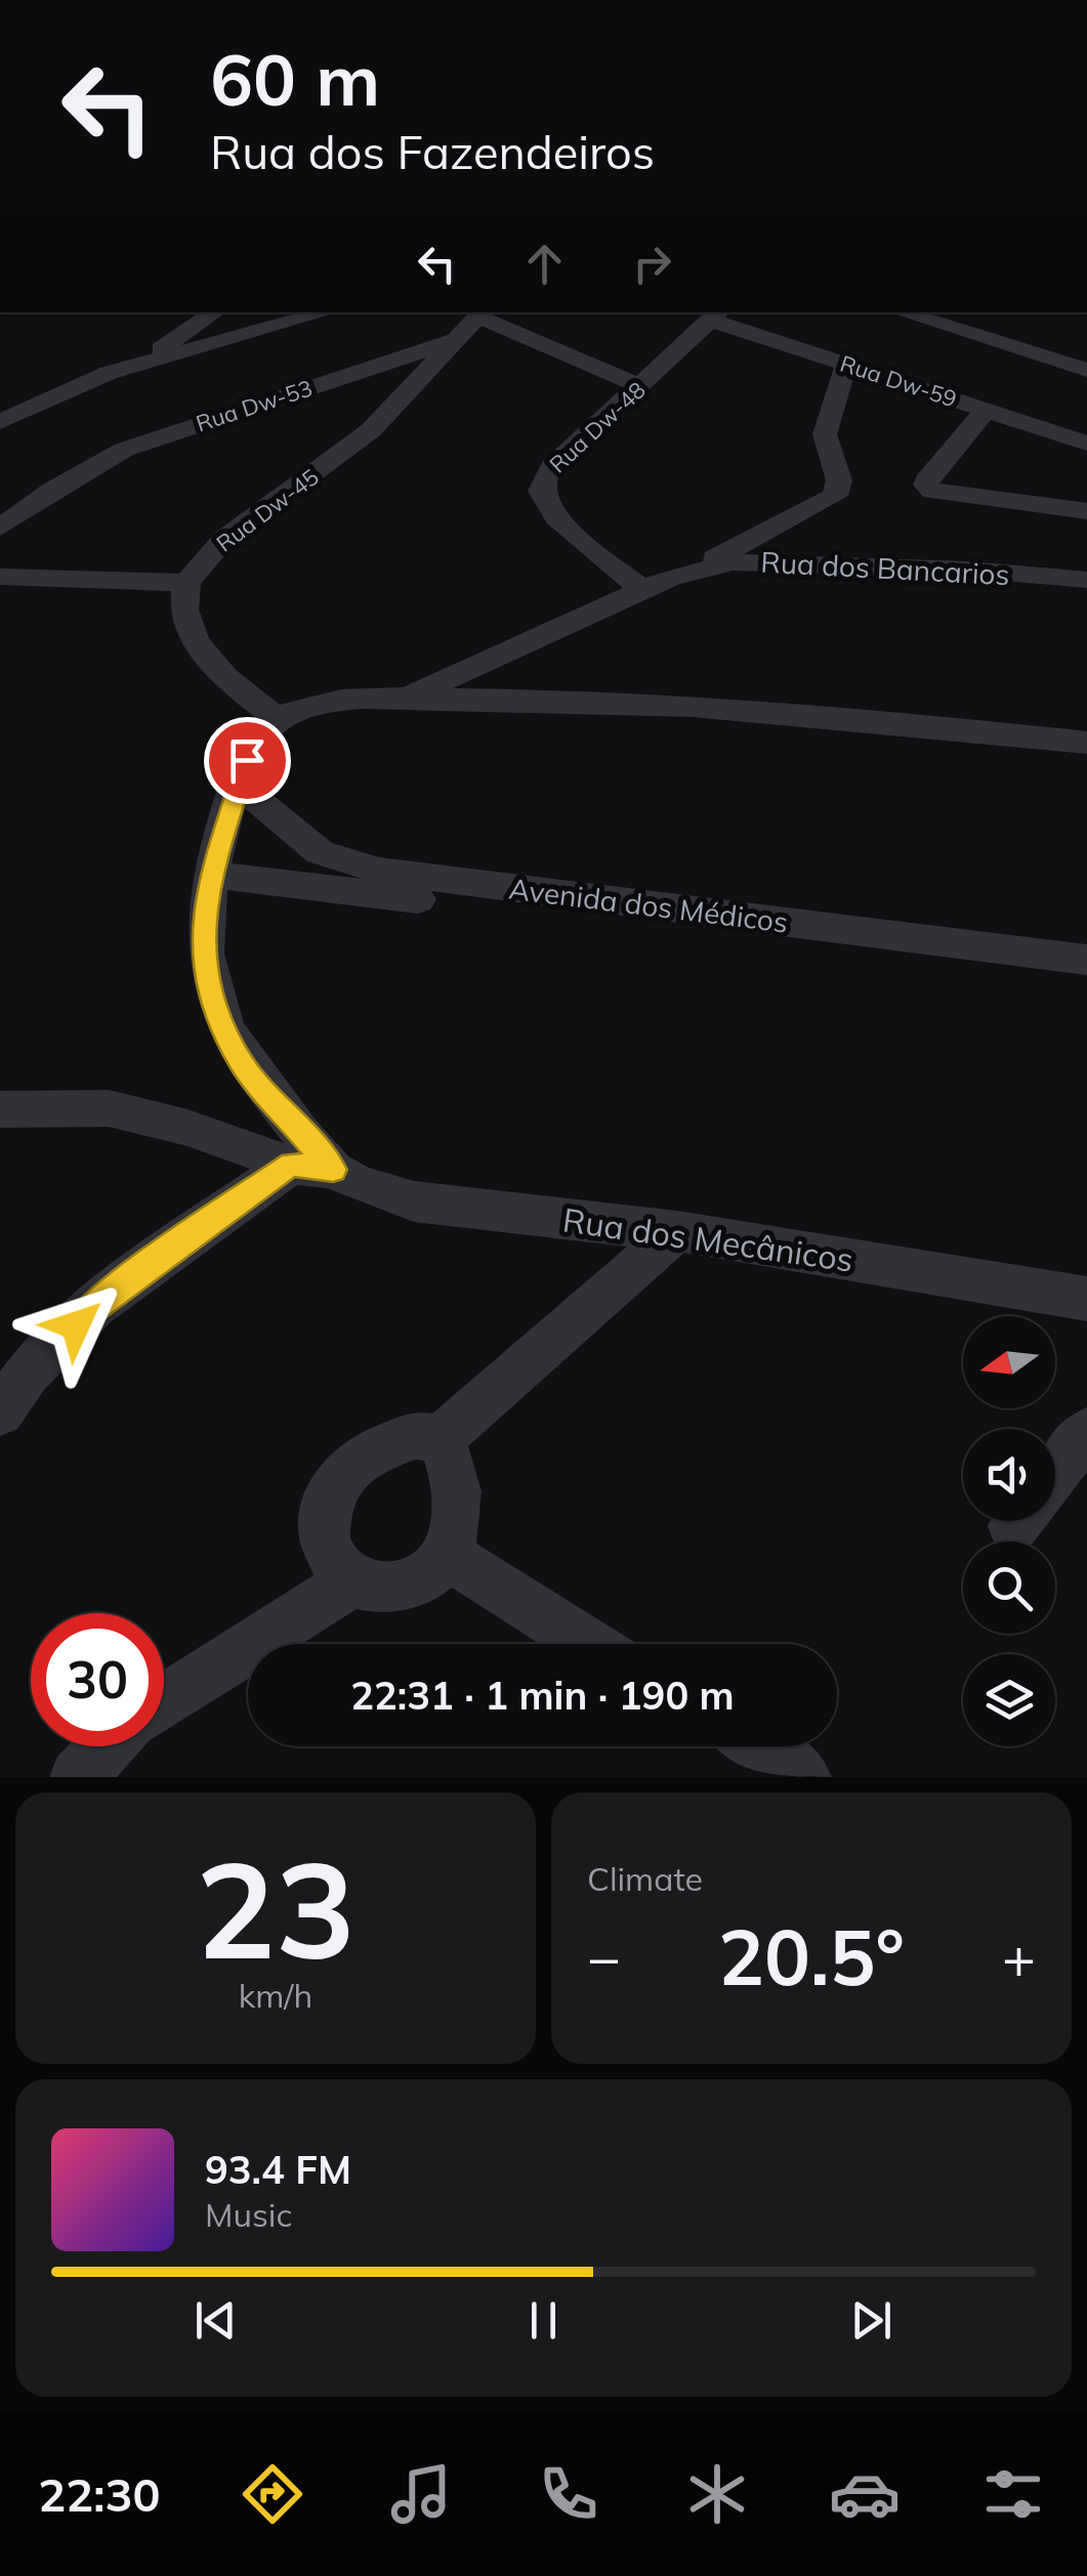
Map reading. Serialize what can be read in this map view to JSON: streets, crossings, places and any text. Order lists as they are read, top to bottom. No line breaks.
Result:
{"streets":{"street":["Rua Dw-59","Rua Dw-53","Rua Dw-48","Rua Dw-45","Rua dos Bancarios","Avenida dos Médicos","Rua dos Mecânicos"]},"crossings":[["Rua Dw-59","Rua Dw-48"],["Rua Dw-53","Rua Dw-45"],["Rua Dw-48","Rua dos Bancarios"]],"north":"left","page":{"turn":["60 m","Rua dos Fazendeiros"],"limit":"30","trip":"22:31 · 1 min · 190 m","tile":[["23","km/h"],"Climate"],"heat":["−","20.5°","+"],"song":["93.4 FM","Music"],"tabs":"22:30"}}
